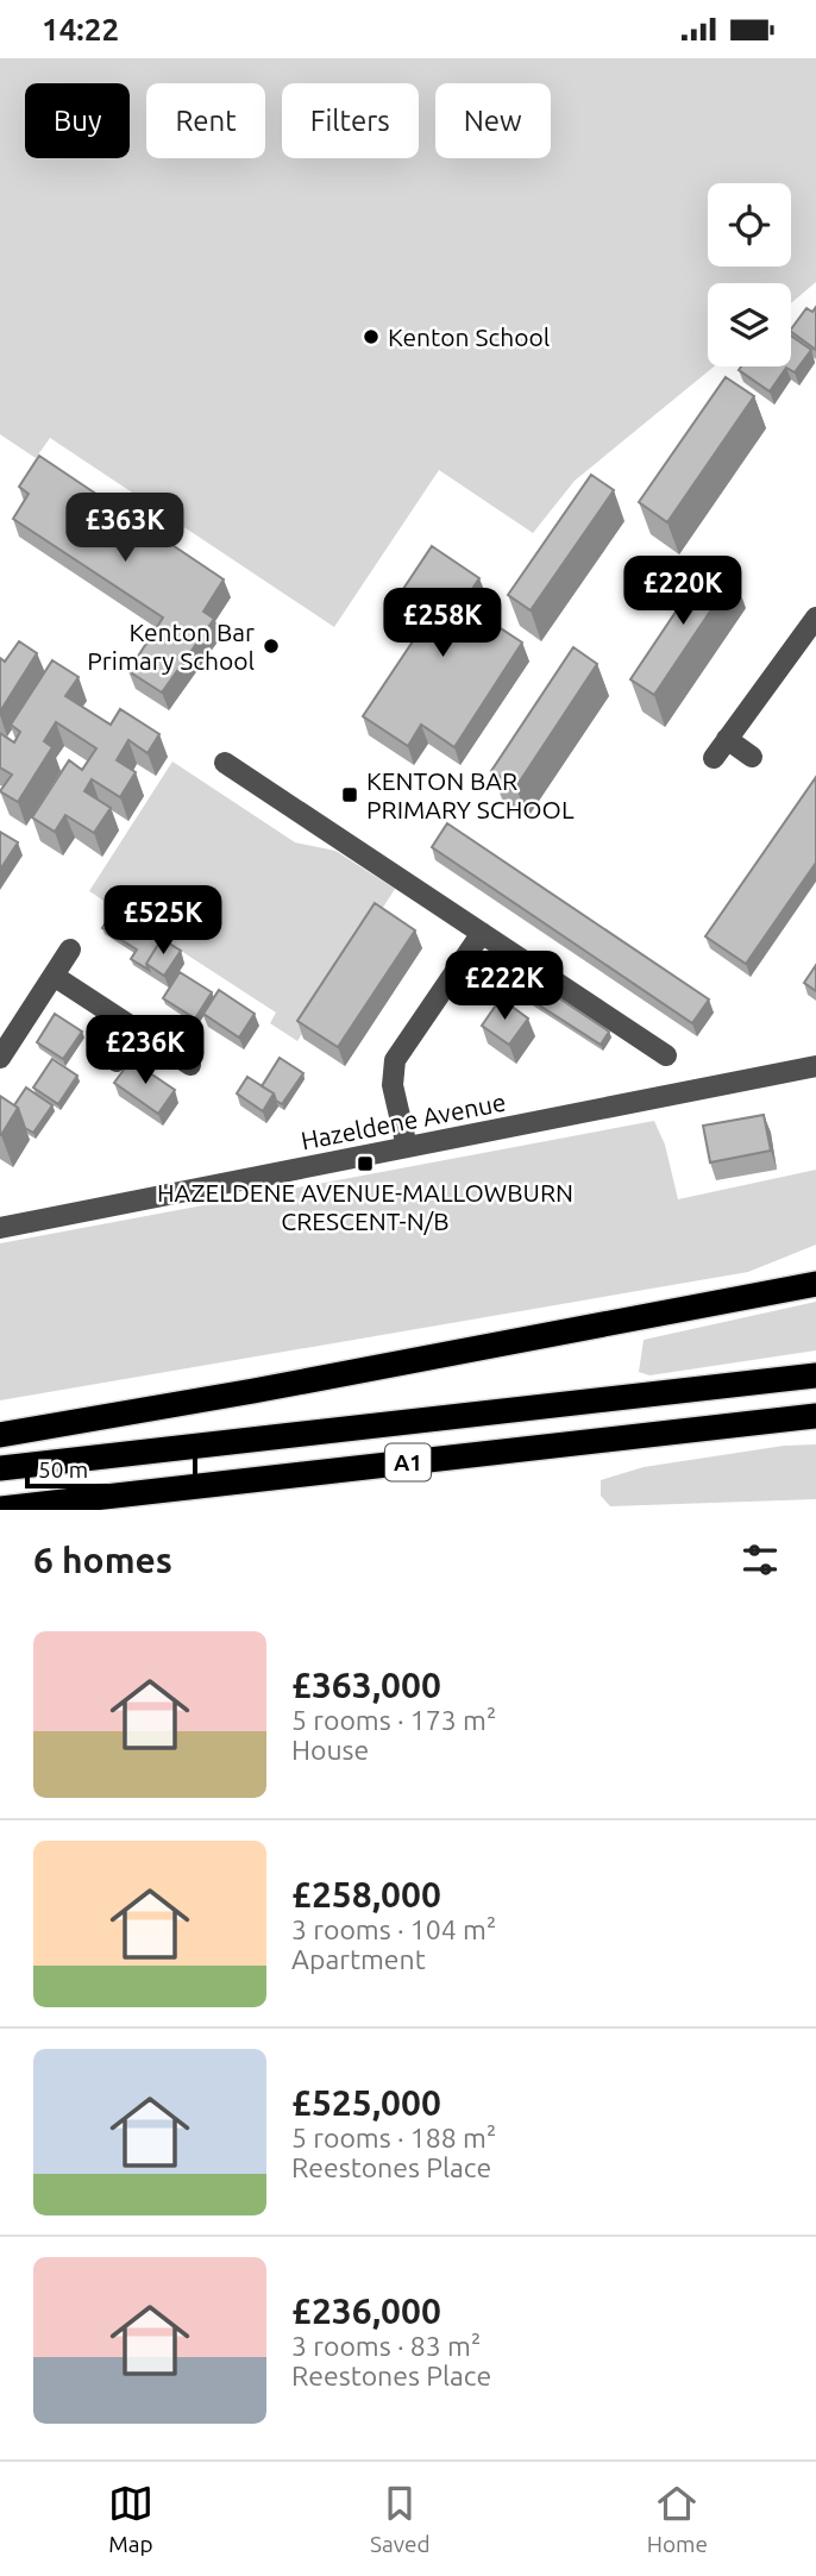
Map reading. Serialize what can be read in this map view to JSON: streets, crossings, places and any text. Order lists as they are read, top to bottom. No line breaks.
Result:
{"streets":{"highway":["A1"],"street":["Hazeldene Avenue"]},"places":{"other":["Kenton School","Kenton Bar Primary School"],"transit":["KENTON BAR PRIMARY SCHOOL","HAZELDENE AVENUE-MALLOWBURN CRESCENT-N/B"]},"scale_bar":"50 m","page":{"status":"14:22","chip":["Buy","Rent","Filters","New"],"price":["£363K","£220K","£258K","£525K","£222K","£236K"],"scale":"50 m","heading":"6 homes","list":[{"name":"£363,000","note":"5 rooms · 173 m² · House"},{"name":"£258,000","note":"3 rooms · 104 m² · Apartment"},{"name":"£525,000","note":"5 rooms · 188 m² · Reestones Place"},{"name":"£236,000","note":"3 rooms · 83 m² · Reestones Place"}],"tabs":["Map","Saved","Home"]}}
